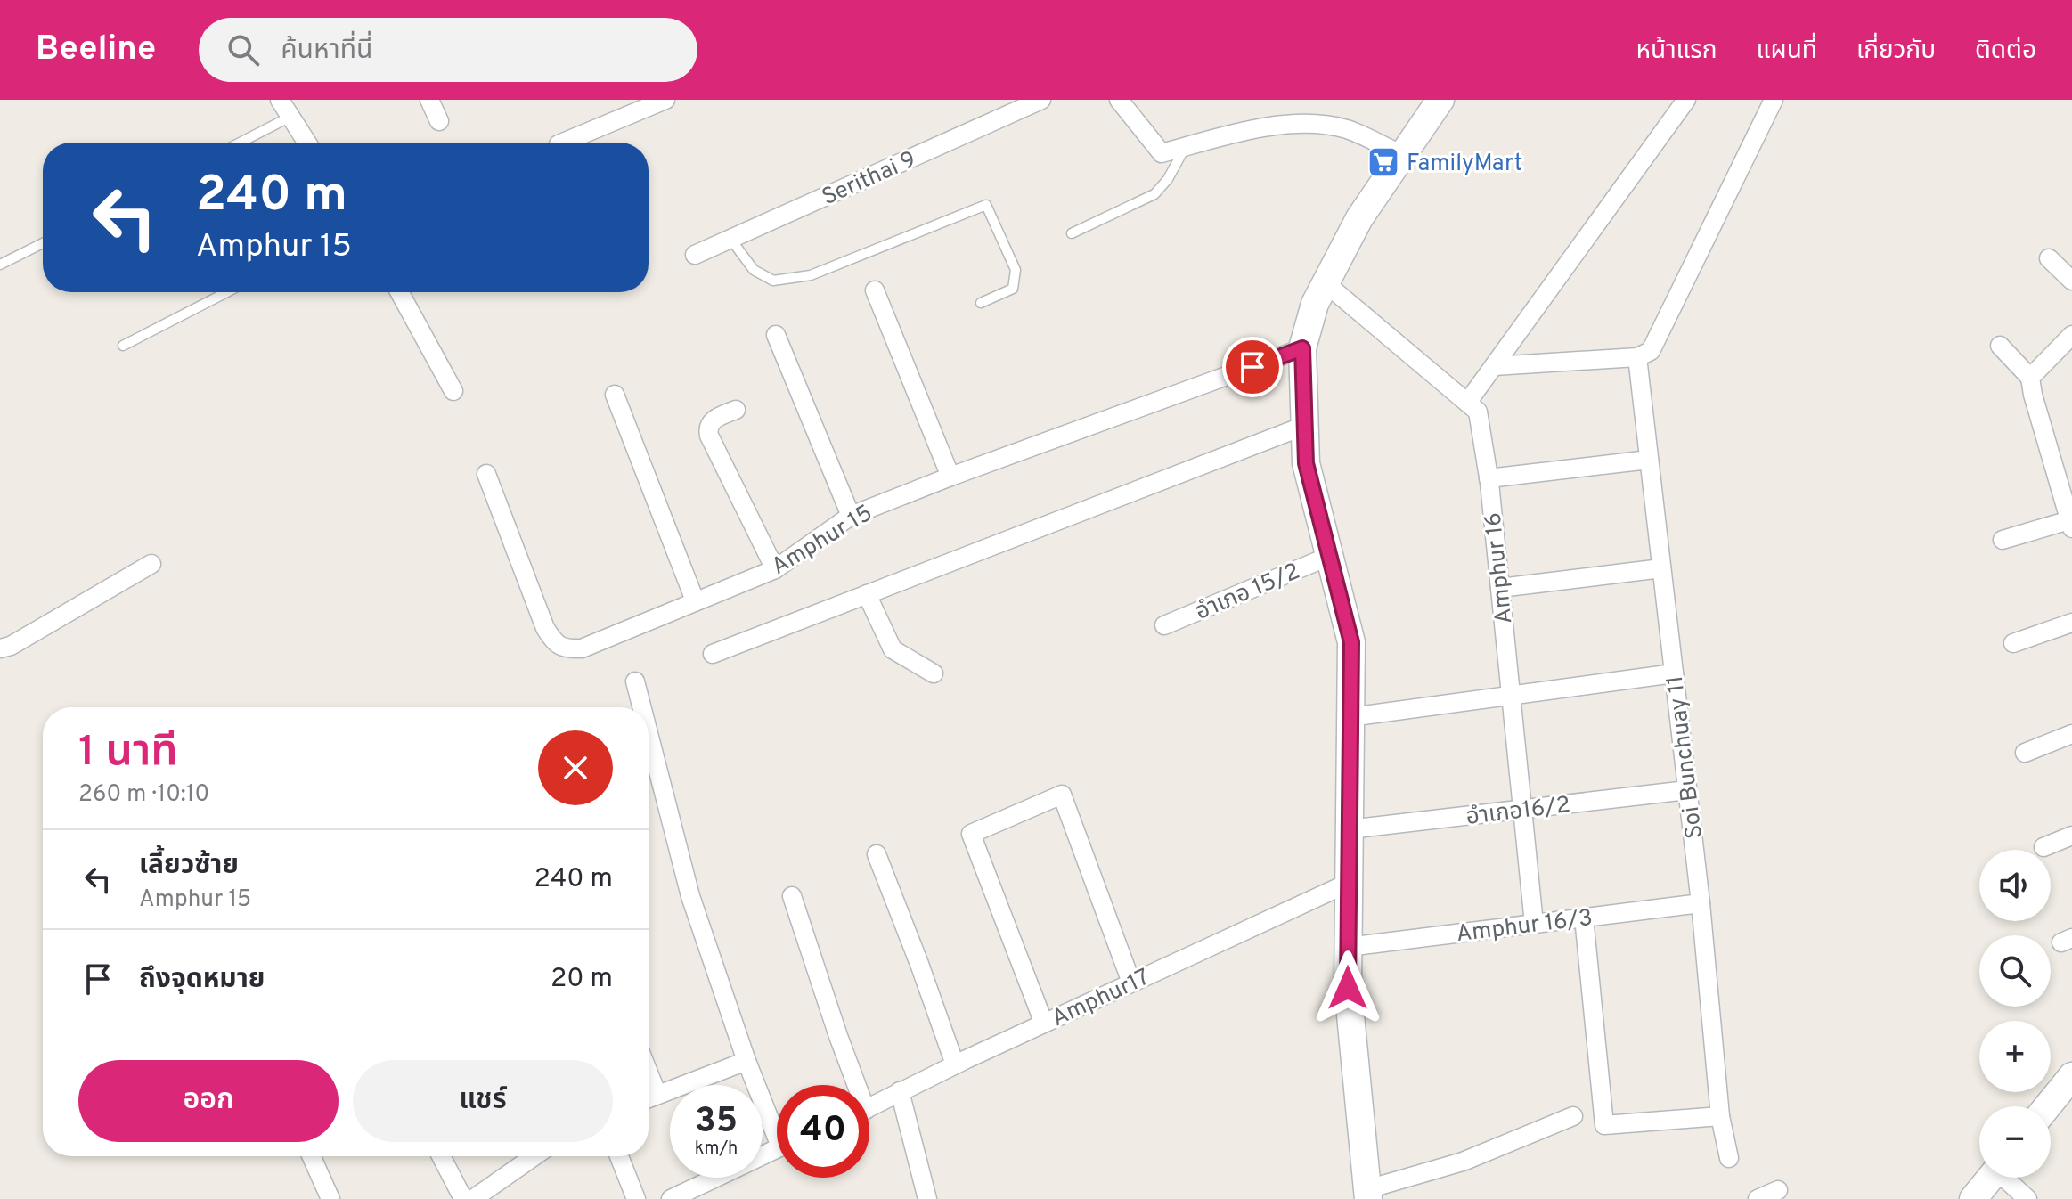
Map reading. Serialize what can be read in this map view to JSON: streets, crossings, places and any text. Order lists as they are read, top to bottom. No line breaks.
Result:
{"streets":{"street":["Serithai 9","Amphur 15","Amphur 16","อำเภอ 15/2","Soi Bunchuay 11","อำเภอ16/2","Amphur 16/3","Amphur17"]},"crossings":[["Amphur 16","อำเภอ16/2"],["Amphur 16","Amphur 16/3"],["Soi Bunchuay 11","อำเภอ16/2"],["Soi Bunchuay 11","Amphur 16/3"]],"places":{"supermarket":["FamilyMart"]},"page":{"header":"Beeline","search":"ค้นหาที่นี่","nav":["หน้าแรก","แผนที่","เกี่ยวกับ","ติดต่อ"],"turn":["240 m","Amphur 15"],"heading":["1 นาที","260 m · 10:10"],"list":[{"name":"เลี้ยวซ้าย","note":"Amphur 15","value":"240 m"},{"name":"ถึงจุดหมาย","value":"20 m"}],"map_buttons":["+","−"],"buttons":["ออก","แชร์"],"speed":"35 km/h","limit":"40"}}
